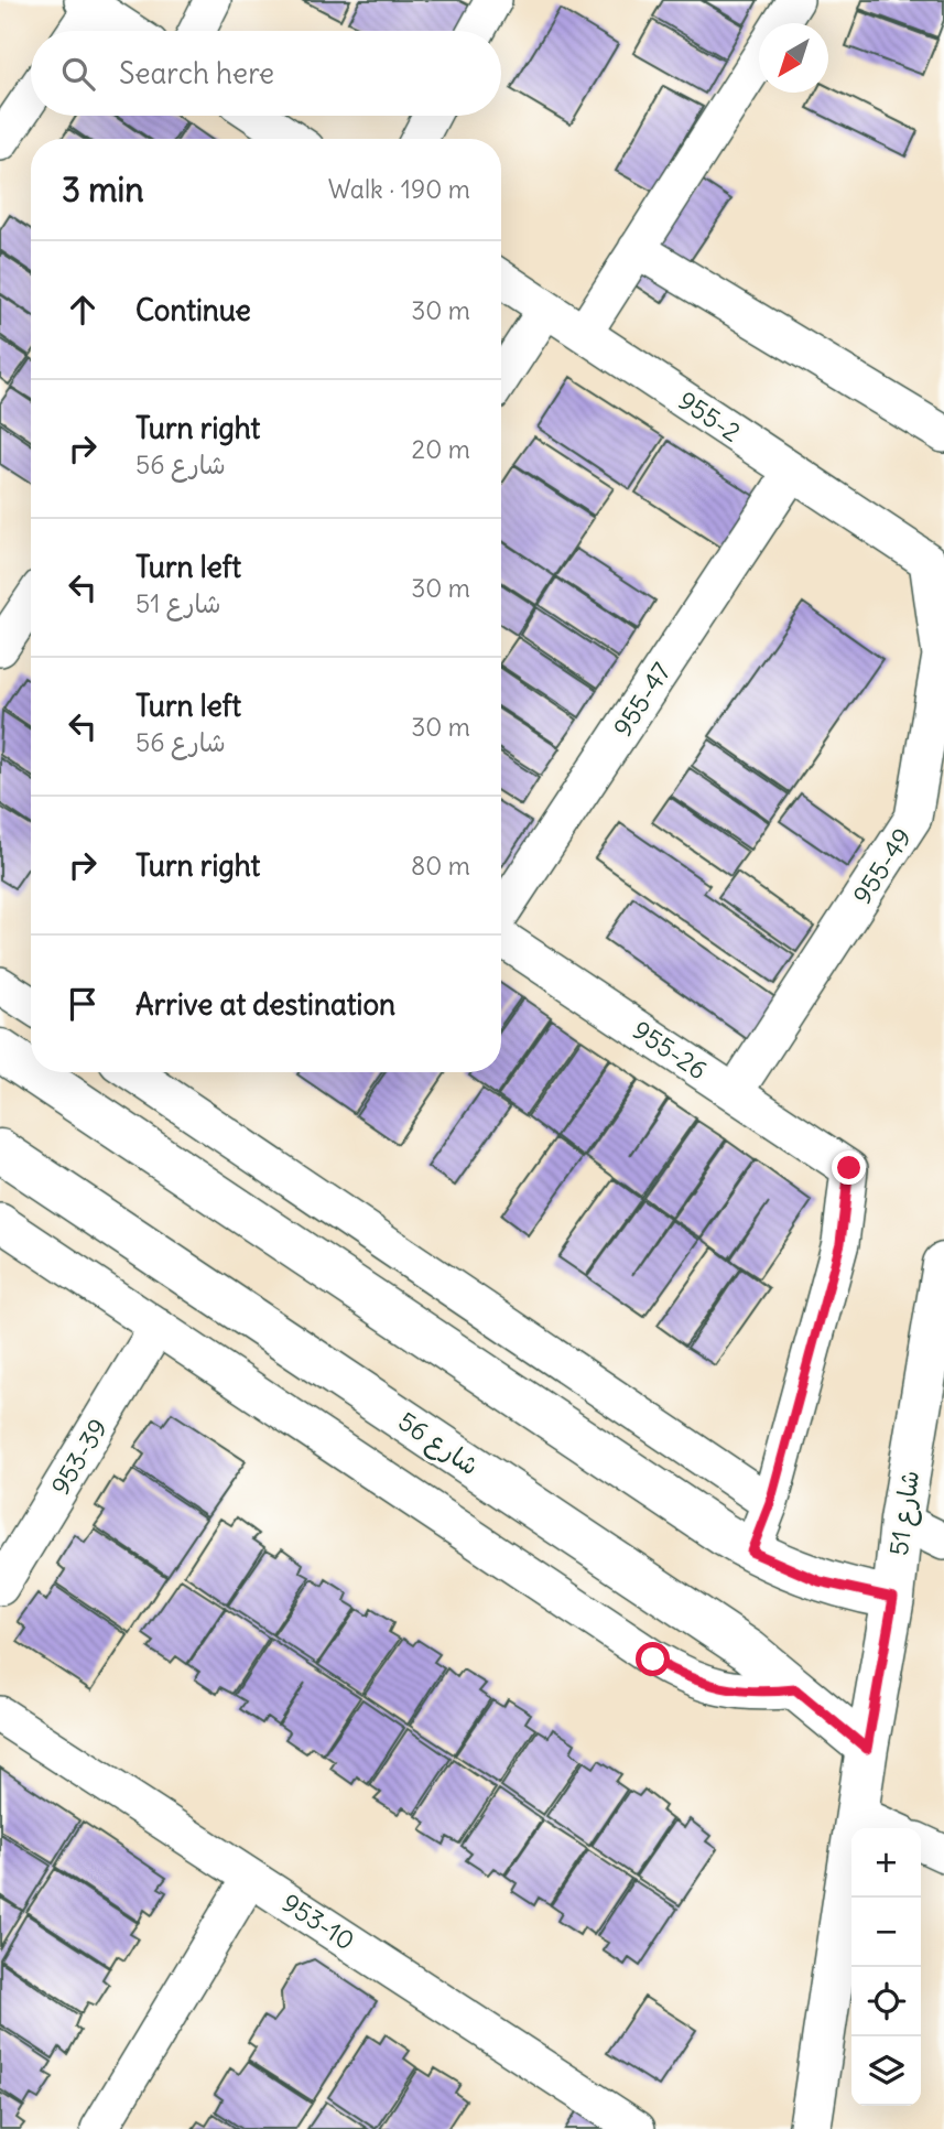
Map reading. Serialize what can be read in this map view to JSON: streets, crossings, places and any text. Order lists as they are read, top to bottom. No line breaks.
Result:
{"streets":{"street":["955-2","955-47","955-49","955-26","شارع 56","953-39","شارع 51","953-10"]},"crossings":[["955-2","955-47"],["955-2","955-49"],["955-49","955-26"],["شارع 56","شارع 51"]],"north":"bottom left","page":{"search":"Search here","heading":["3 min","Walk · 190 m"],"list":[["Continue","30 m"],["Turn right","شارع 56","20 m"],["Turn left","شارع 51","30 m"],["Turn left","شارع 56","30 m"],["Turn right","80 m"],"Arrive at destination"],"map_buttons":["+","−"]}}
